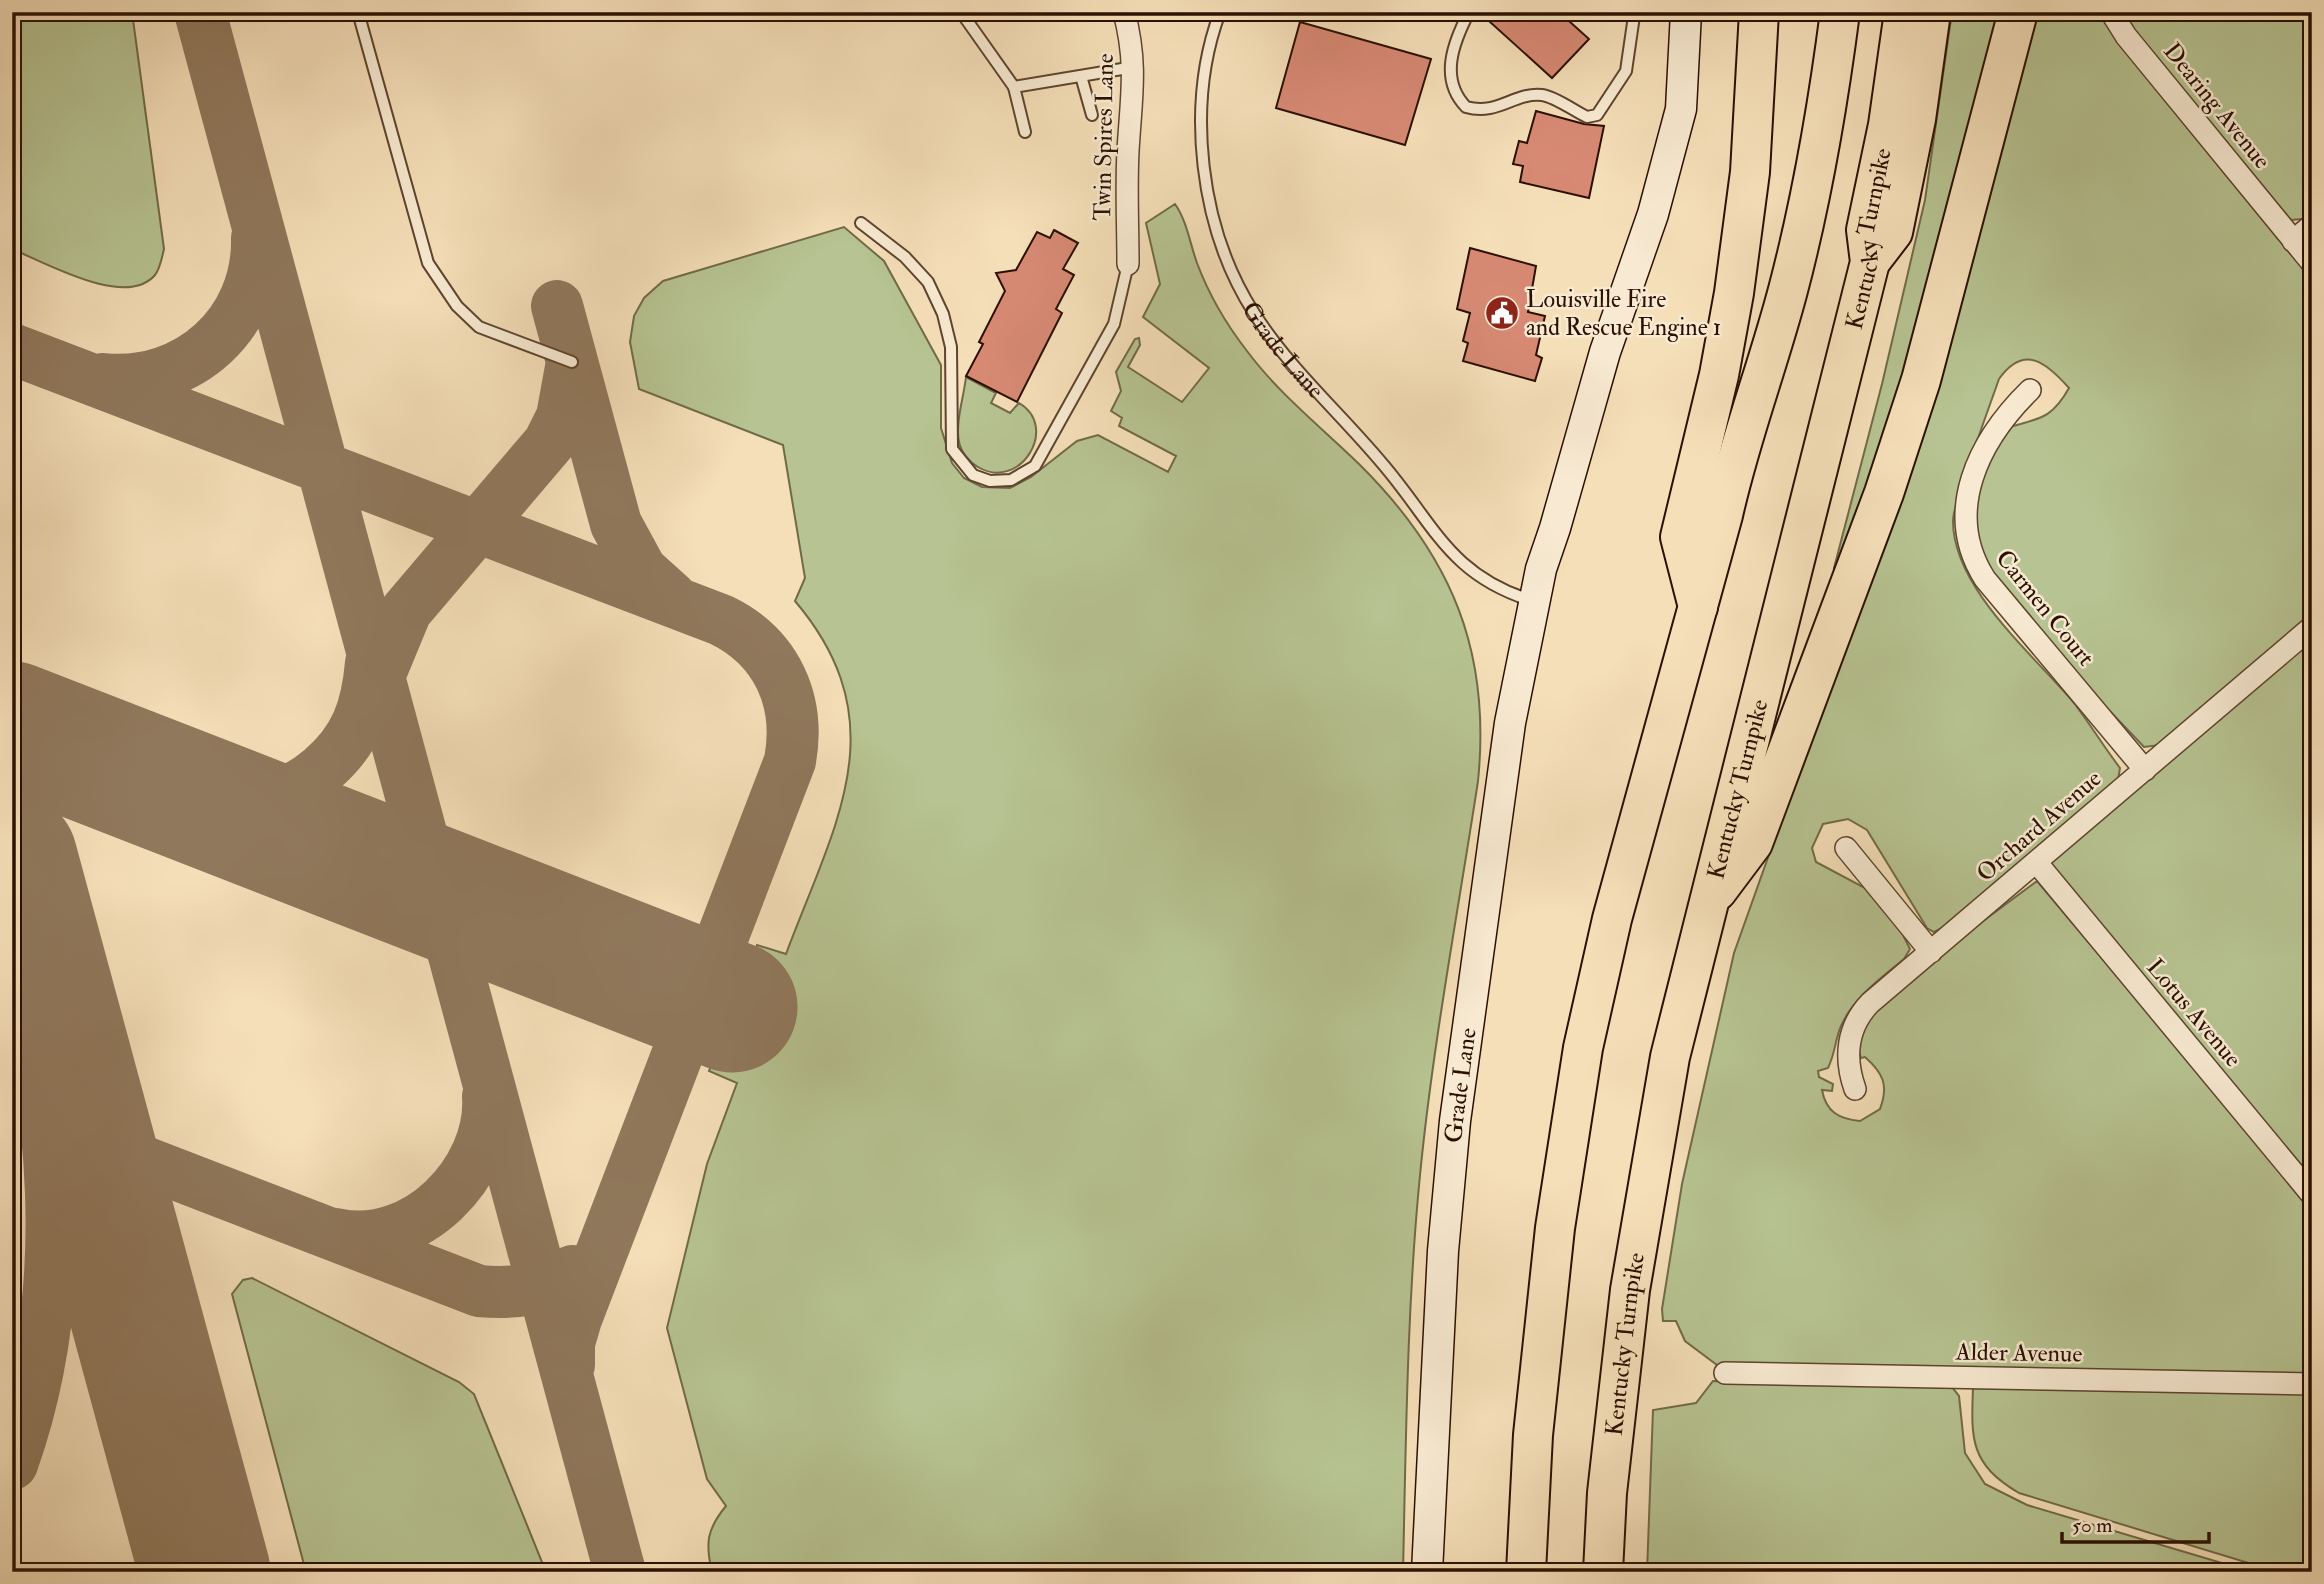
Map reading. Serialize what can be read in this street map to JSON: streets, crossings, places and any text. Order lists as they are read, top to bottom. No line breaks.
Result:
{"streets":{"highway":["Kentucky Turnpike"],"main road":["Grade Lane"],"street":["Dearing Avenue","Twin Spires Lane","Carmen Court","Orchard Avenue","Lotus Avenue","Alder Avenue"]},"crossings":[["Carmen Court","Orchard Avenue"],["Orchard Avenue","Lotus Avenue"]],"places":{"public building":["Louisville Fire and Rescue Engine 1"]},"scale_bar":"50 m"}
